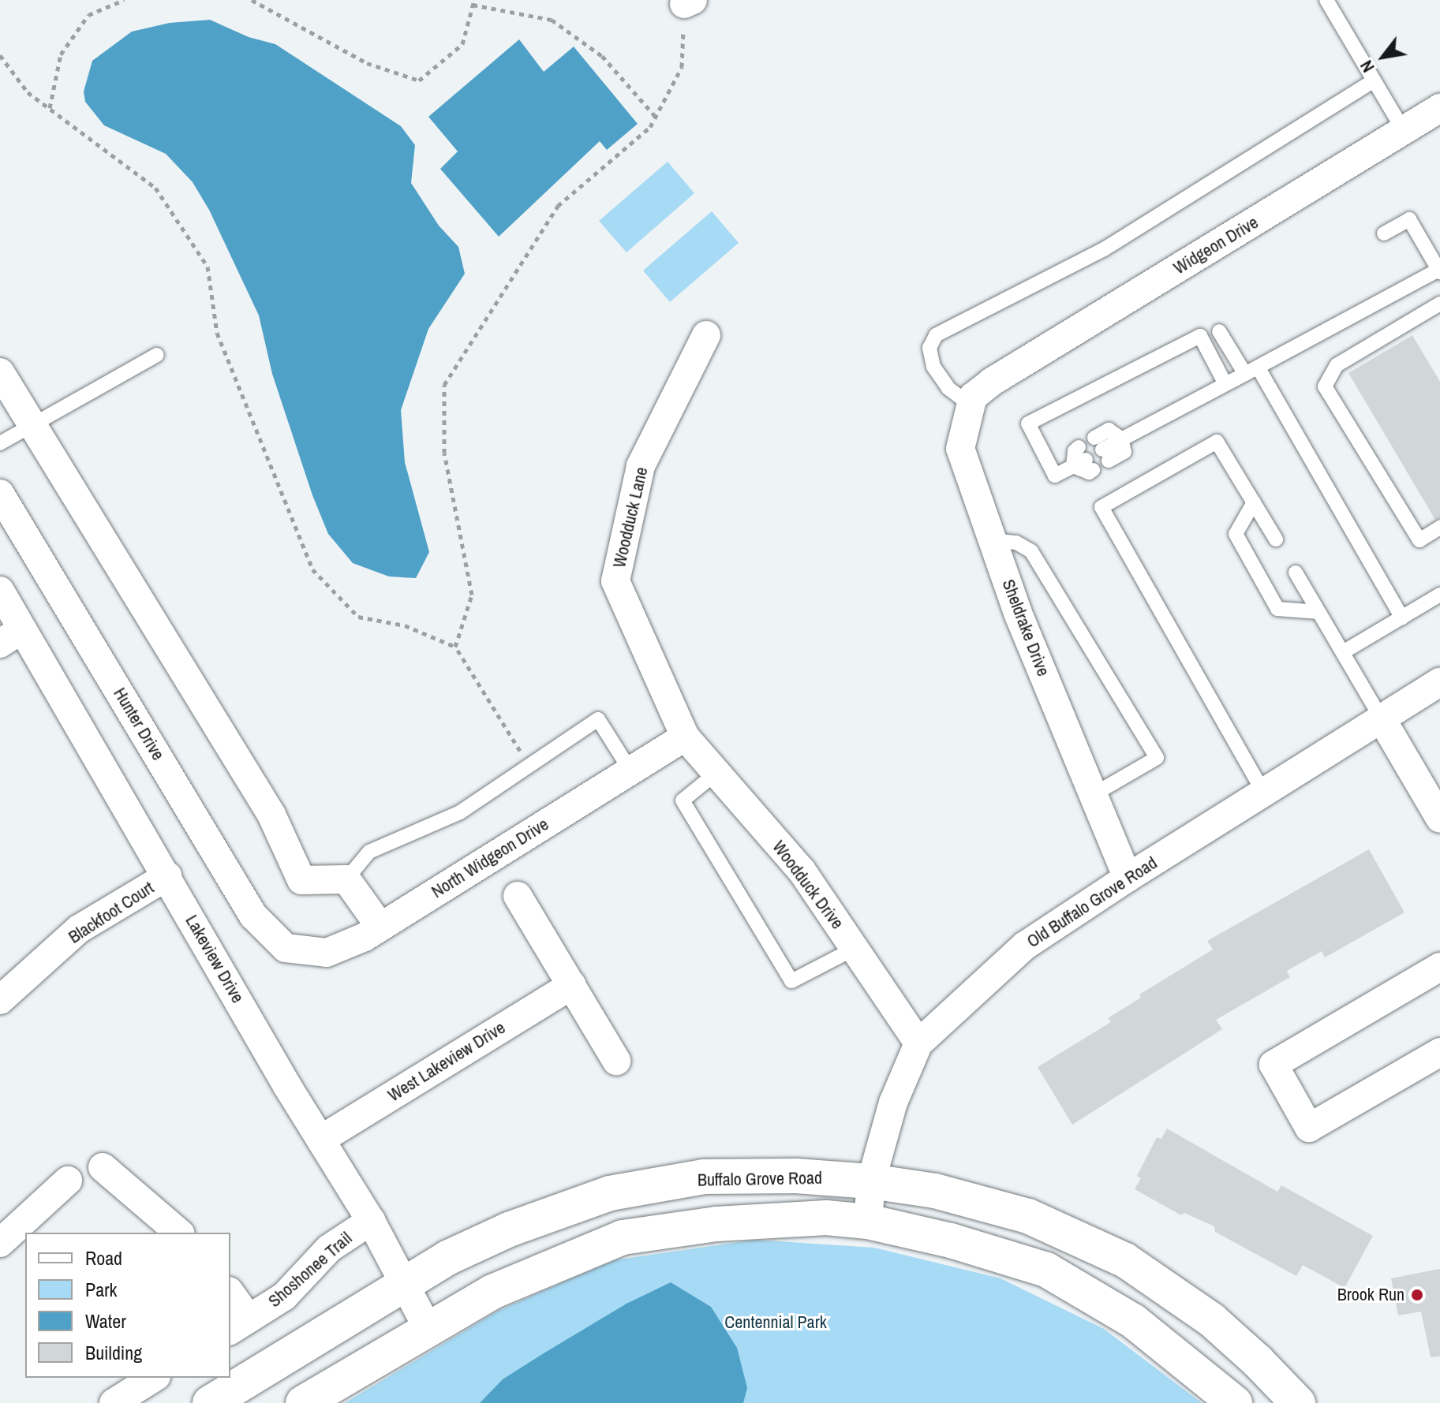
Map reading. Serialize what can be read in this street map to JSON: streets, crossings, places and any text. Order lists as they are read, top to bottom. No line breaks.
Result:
{"streets":{"main road":["Buffalo Grove Road"],"street":["Widgeon Drive","Woodduck Lane","Sheldrake Drive","Hunter Drive","North Widgeon Drive","Woodduck Drive","Old Buffalo Grove Road","Blackfoot Court","Lakeview Drive","West Lakeview Drive","Shoshonee Trail"]},"crossings":[["Widgeon Drive","Sheldrake Drive"],["Woodduck Lane","North Widgeon Drive"],["Woodduck Lane","Woodduck Drive"],["Sheldrake Drive","Old Buffalo Grove Road"],["Hunter Drive","North Widgeon Drive"],["North Widgeon Drive","Woodduck Drive"],["Woodduck Drive","Old Buffalo Grove Road"],["Old Buffalo Grove Road","Buffalo Grove Road"],["Blackfoot Court","Lakeview Drive"],["Lakeview Drive","West Lakeview Drive"],["Lakeview Drive","Buffalo Grove Road"],["Lakeview Drive","Shoshonee Trail"]],"parks":["Centennial Park"],"places":["Brook Run"],"legend":["Road","Park","Water","Building"],"north":"bottom left"}
